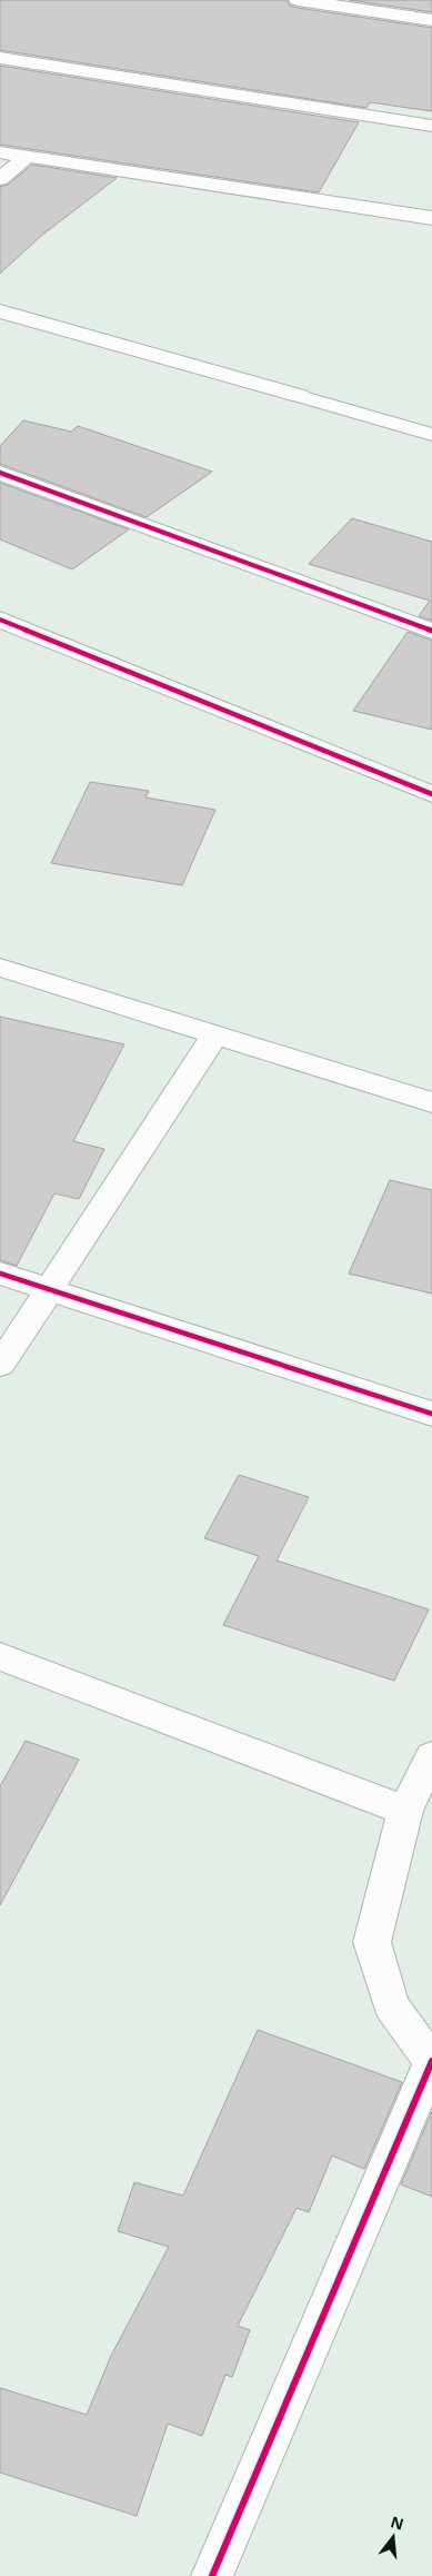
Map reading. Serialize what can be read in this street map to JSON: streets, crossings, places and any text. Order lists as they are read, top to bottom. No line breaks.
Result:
{"north":"top"}
